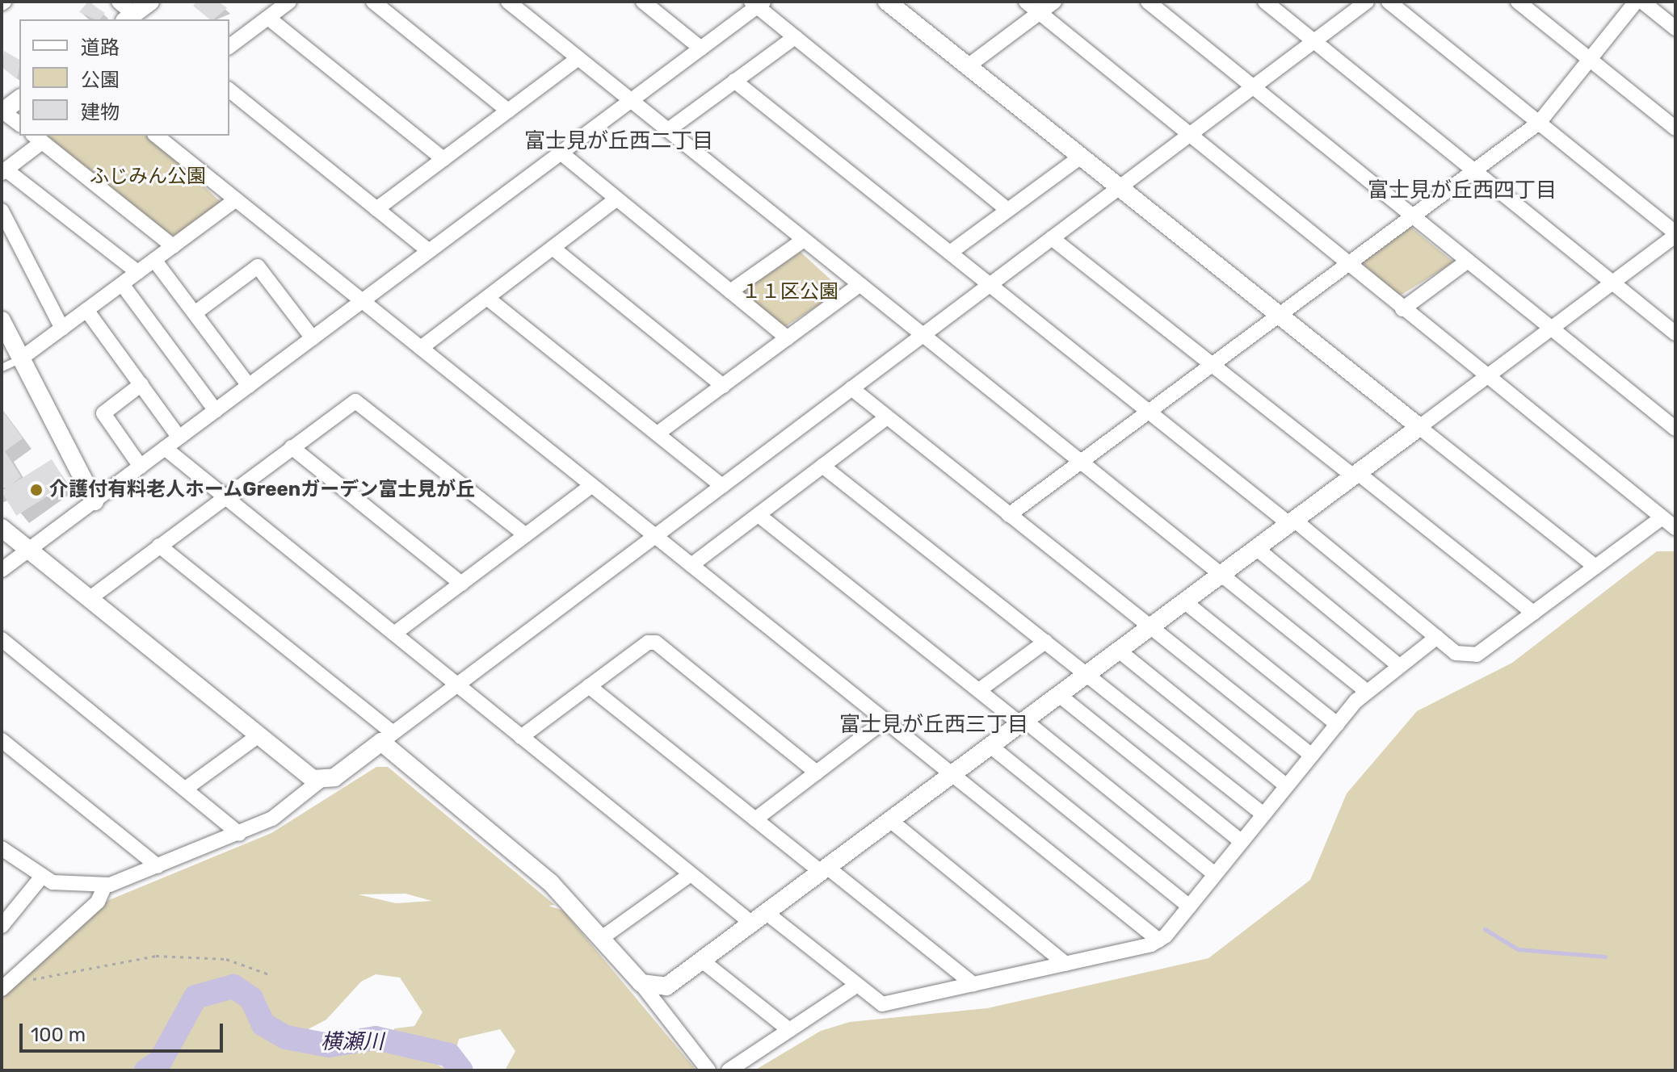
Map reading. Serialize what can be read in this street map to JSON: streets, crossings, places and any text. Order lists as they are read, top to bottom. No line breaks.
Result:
{"districts":["富士見が丘西二丁目","富士見が丘西四丁目","富士見が丘西三丁目"],"water":["横瀬川"],"parks":["ふじみん公園","１１区公園"],"places":["介護付有料老人ホームGreenガーデン富士見が丘"],"legend":["道路","公園","建物"],"scale_bar":"100 m"}
